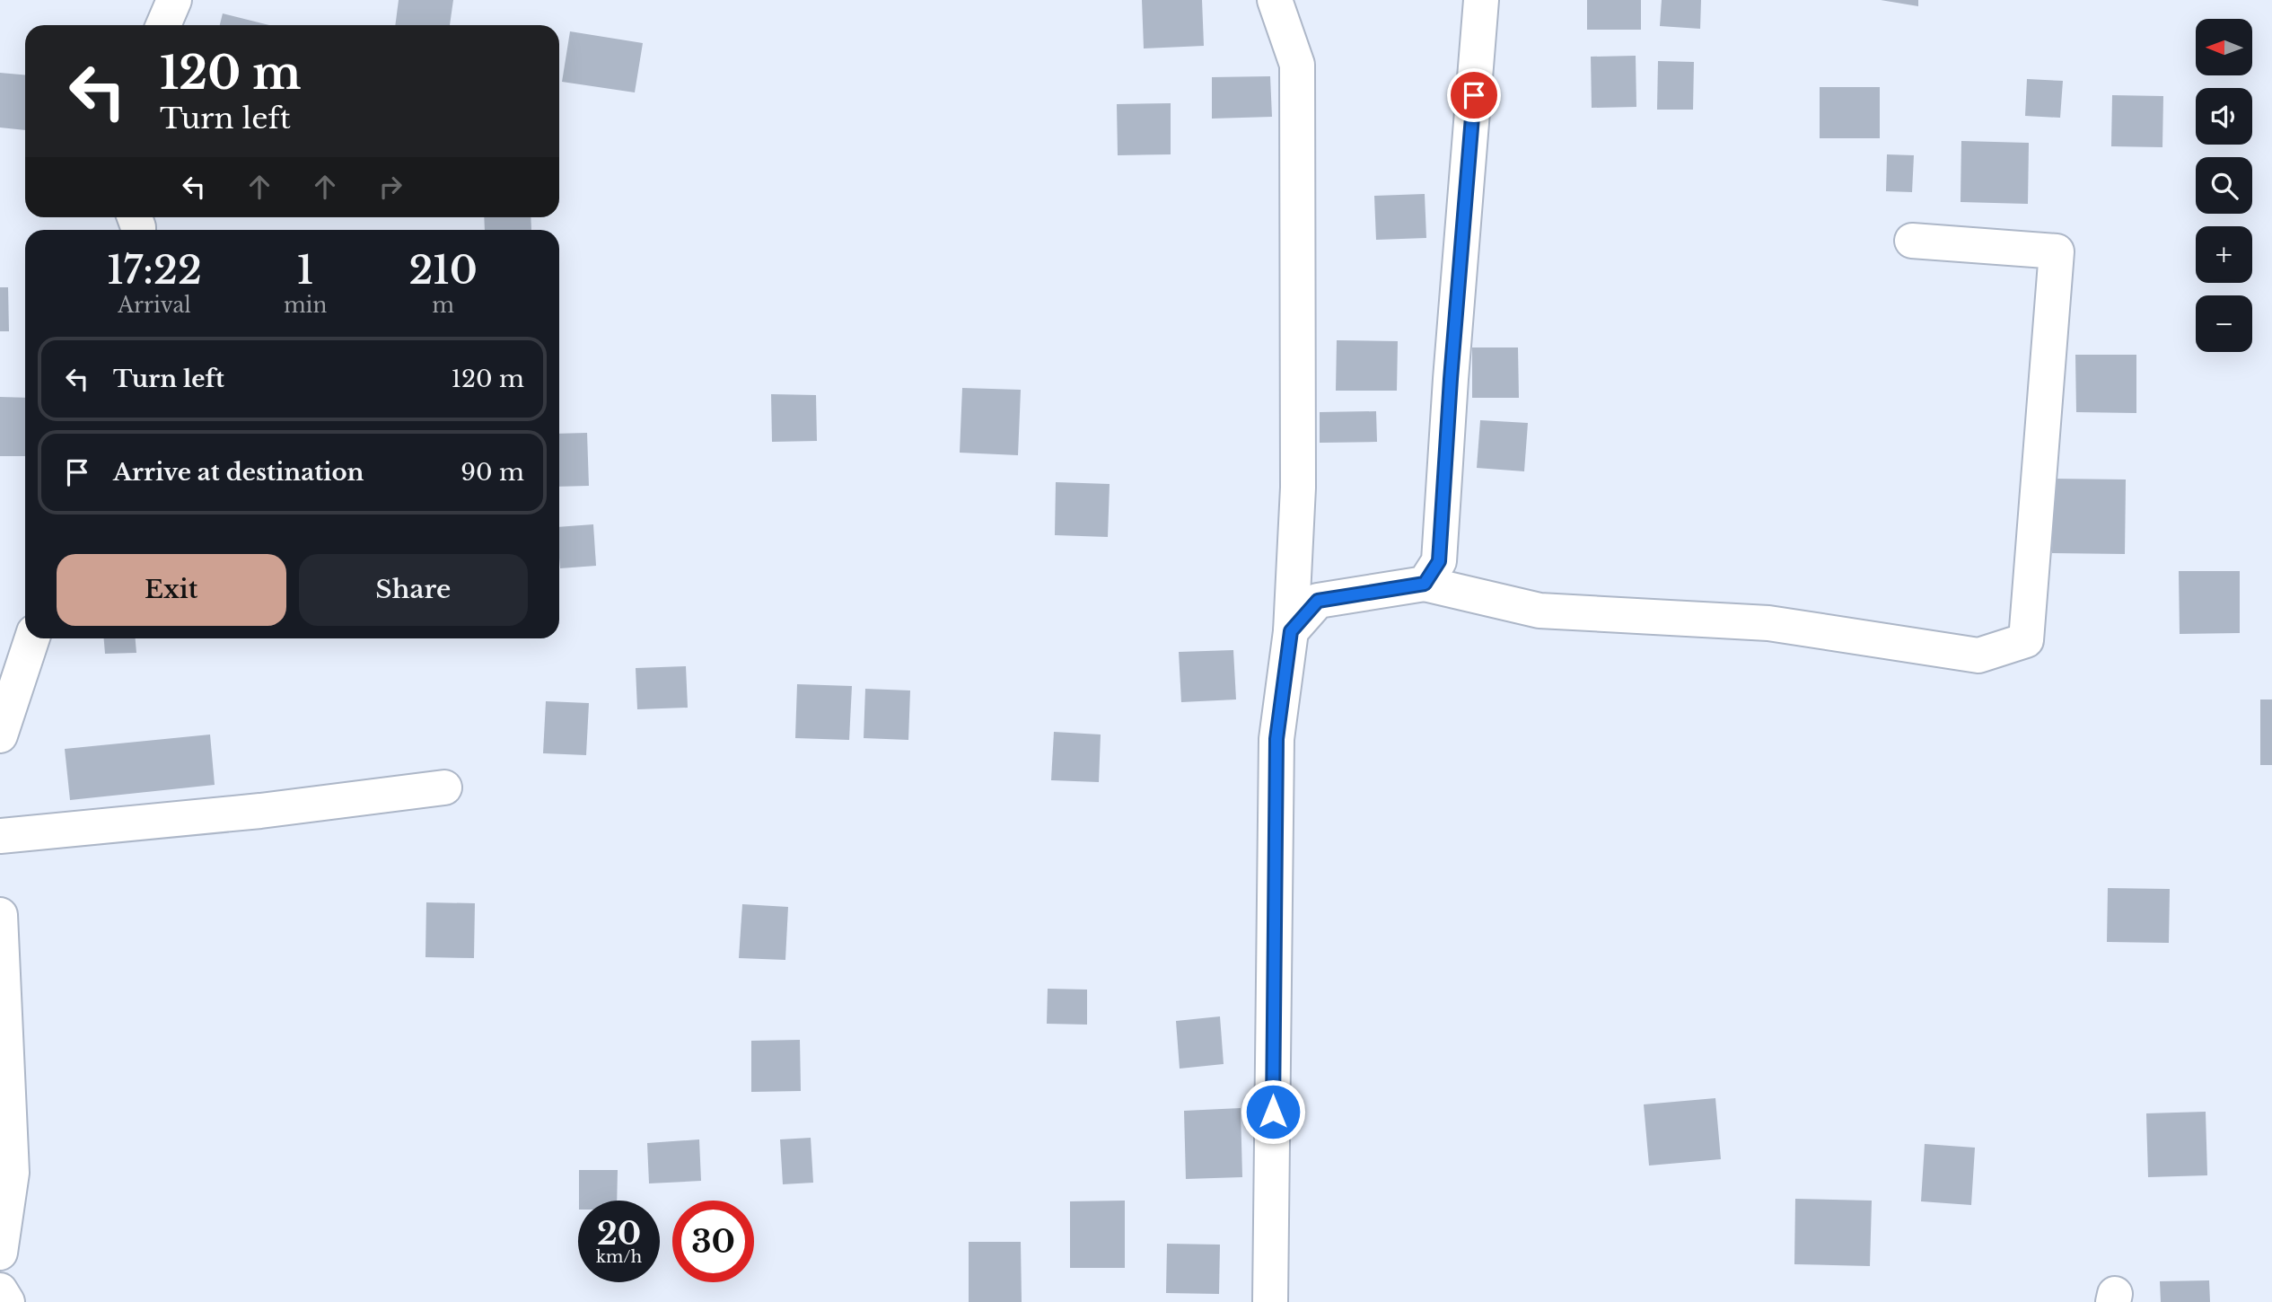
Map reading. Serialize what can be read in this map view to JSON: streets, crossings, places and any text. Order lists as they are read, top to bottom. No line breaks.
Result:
{"north":"left","page":{"map_buttons":["+","−"],"turn":["120 m","Turn left"],"eta":["17:22","Arrival","1","min","210","m"],"list":[{"name":"Turn left","value":"120 m"},{"name":"Arrive at destination","value":"90 m"}],"buttons":["Exit","Share"],"speed":"20 km/h","limit":"30"}}
